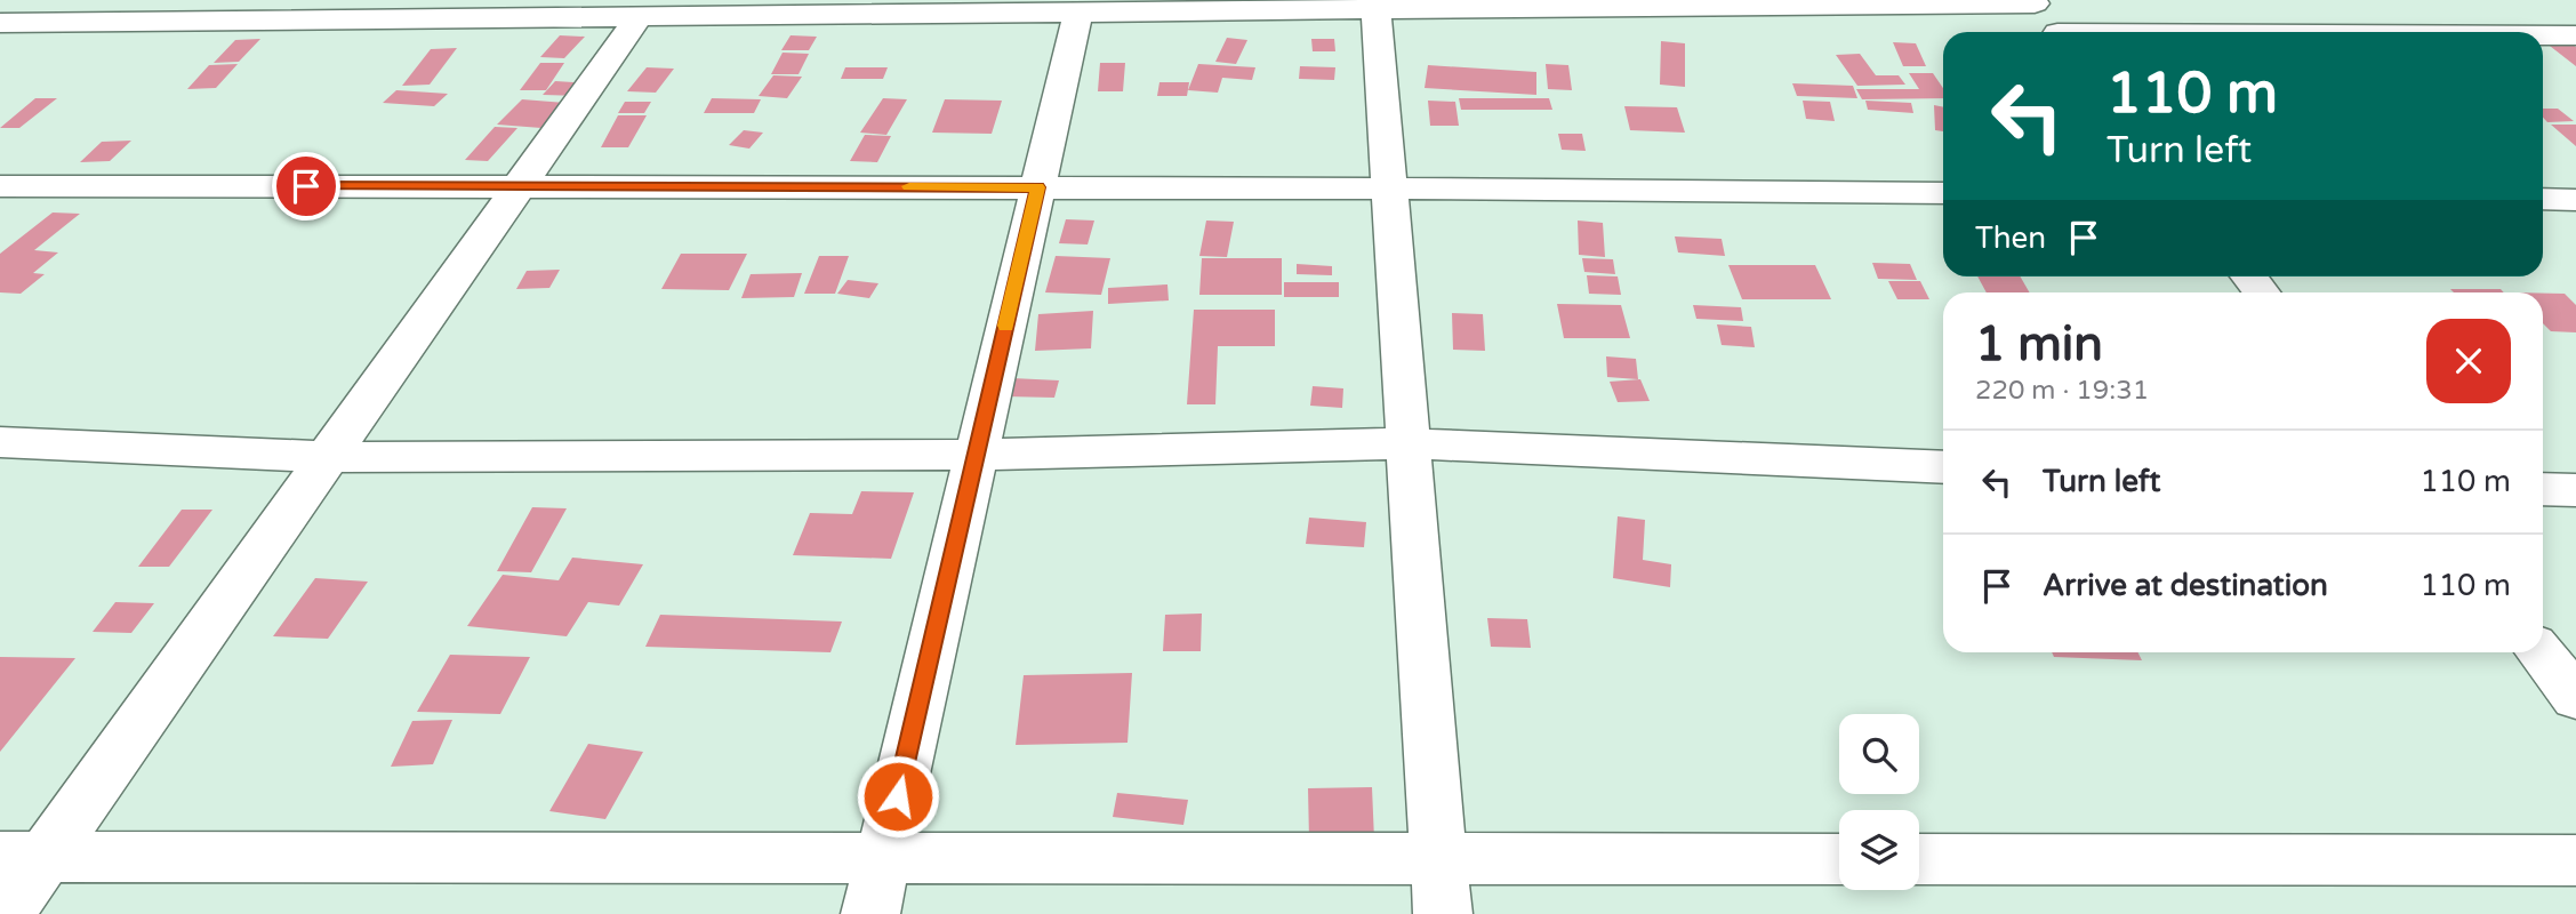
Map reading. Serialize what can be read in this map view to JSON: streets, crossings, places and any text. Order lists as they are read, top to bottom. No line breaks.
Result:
{"page":{"turn":["110 m","Turn left"],"then":"Then","heading":["1 min","220 m · 19:31"],"list":[{"name":"Turn left","value":"110 m"},{"name":"Arrive at destination","value":"110 m"}]}}
